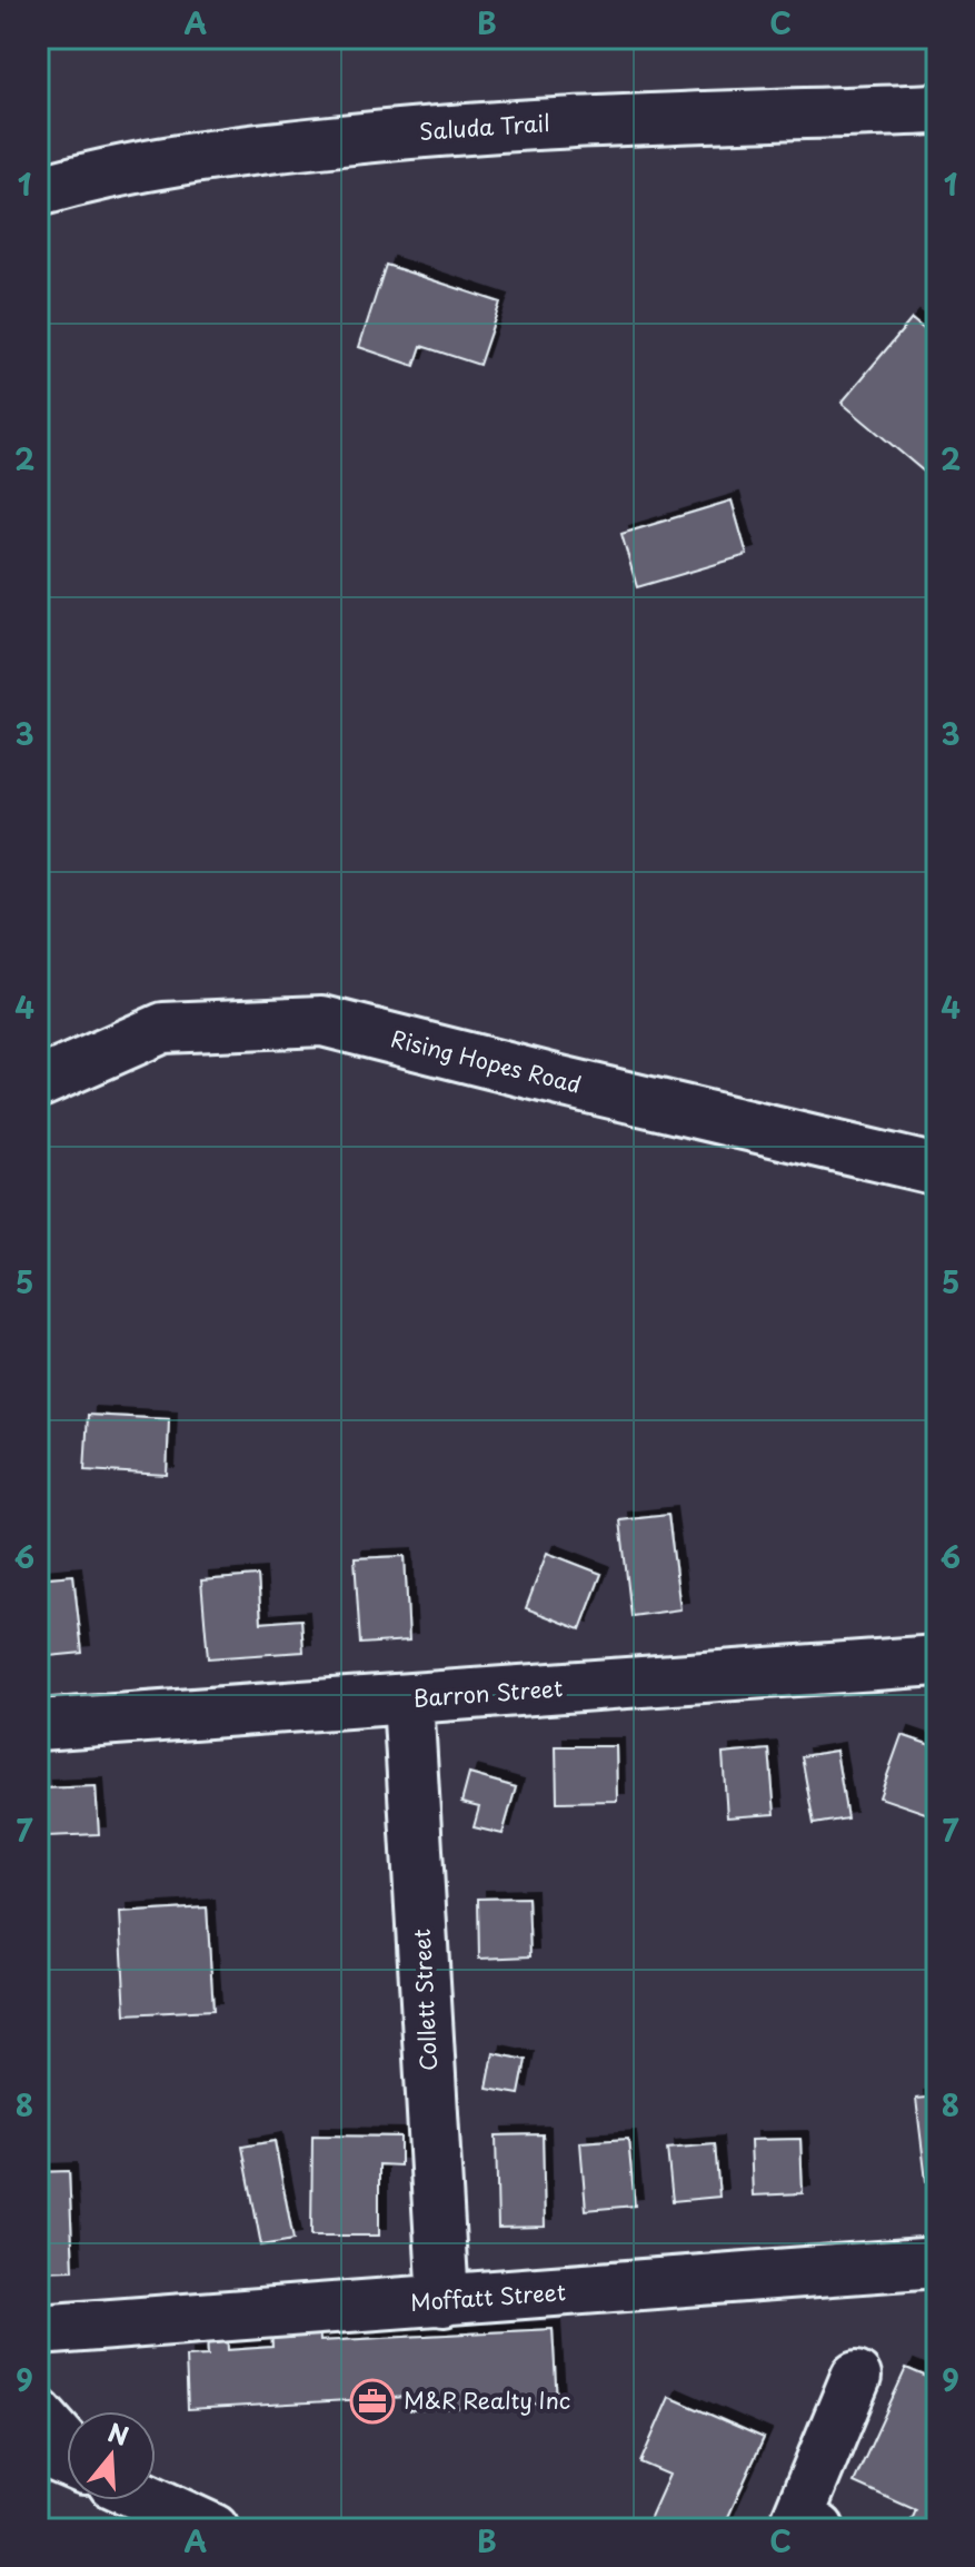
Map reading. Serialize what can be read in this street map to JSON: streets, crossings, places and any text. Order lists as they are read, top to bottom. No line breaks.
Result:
{"streets":{"street":["Saluda Trail","Rising Hopes Road","Barron Street","Collett Street","Moffatt Street"]},"crossings":[["Barron Street","Collett Street"],["Collett Street","Moffatt Street"]],"places":{"office":["M&R Realty Inc"]},"north":"top","grid":{"columns":["A","B","C"],"rows":["1","2","3","4","5","6","7","8","9"]}}
